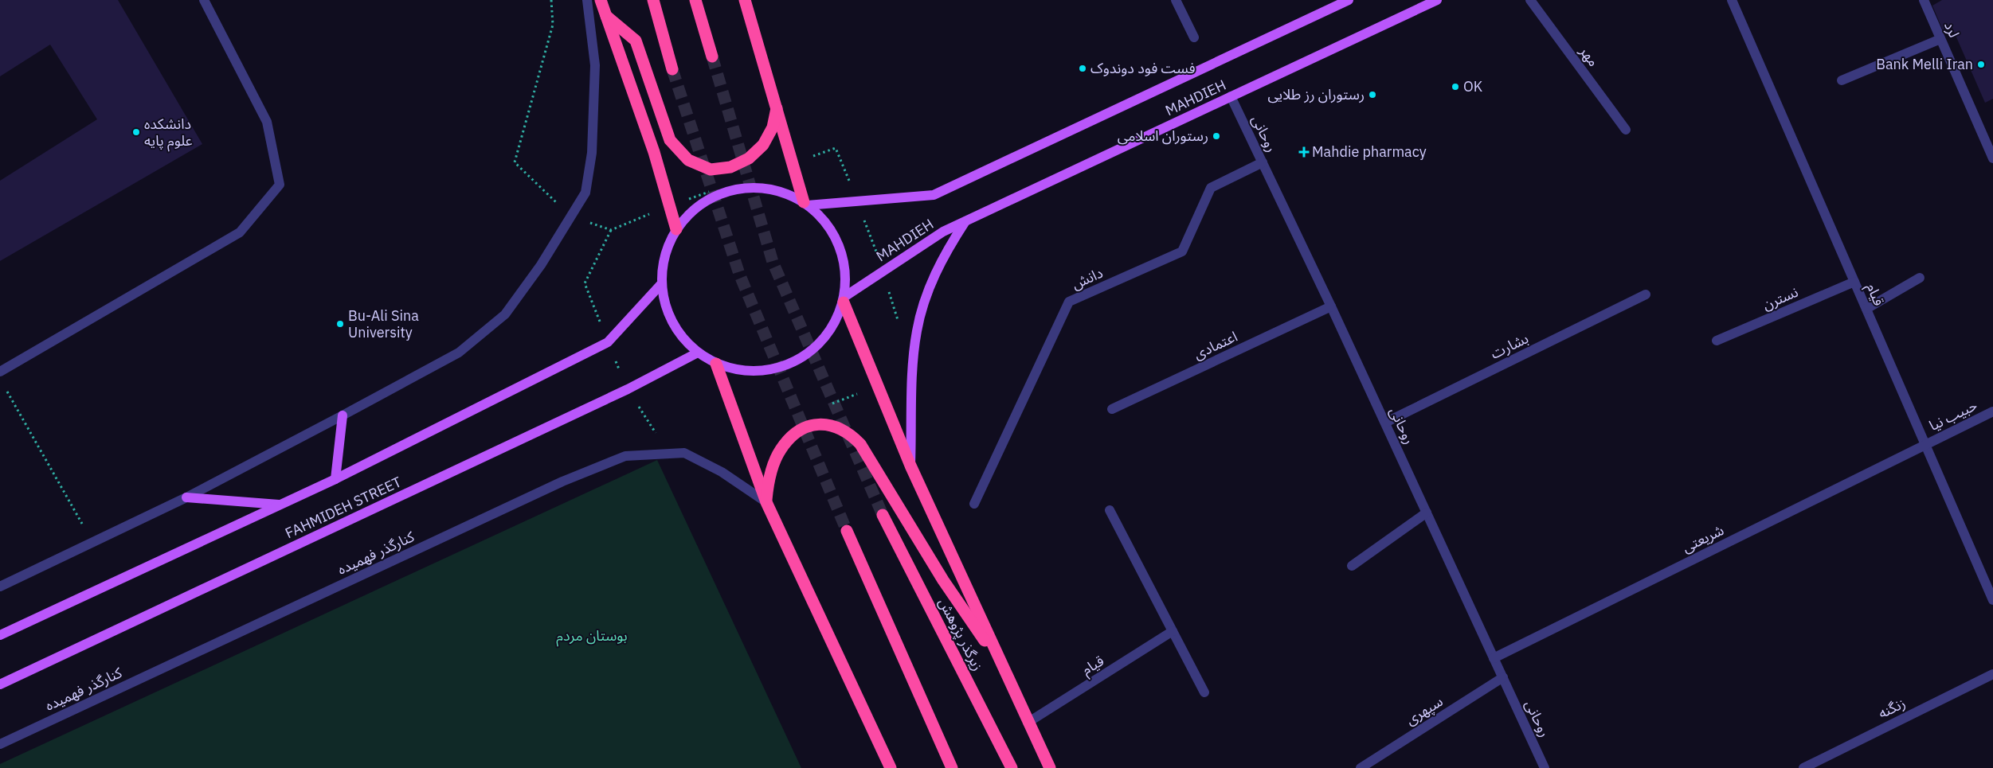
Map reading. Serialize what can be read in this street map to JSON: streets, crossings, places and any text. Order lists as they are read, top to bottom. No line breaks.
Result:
{"streets":{"highway":["زیرگذر پژوهش"],"main road":["MAHDIEH","FAHMIDEH STREET"],"street":["لرد","مهر","روحانی","دانش","قیام","نسترن","اعتمادی","بشارت","حبیب نیا","شریعتی","کنارگذر فهمیده","زنگنه","سپهری"]},"crossings":[["MAHDIEH","روحانی"],["روحانی","دانش"],["روحانی","اعتمادی"],["روحانی","بشارت"],["روحانی","شریعتی"],["روحانی","سپهری"],["قیام","نسترن"],["قیام","حبیب نیا"],["قیام","شریعتی"],["حبیب نیا","شریعتی"]],"parks":["بوستان مردم"],"places":{"other":["Bank Melli Iran","فست فود دوندوک","OK","رستوران رز طلایی","دانشکده علوم پایه","رستوران اسلامی","Bu-Ali Sina University"],"health":["Mahdie pharmacy"]}}
